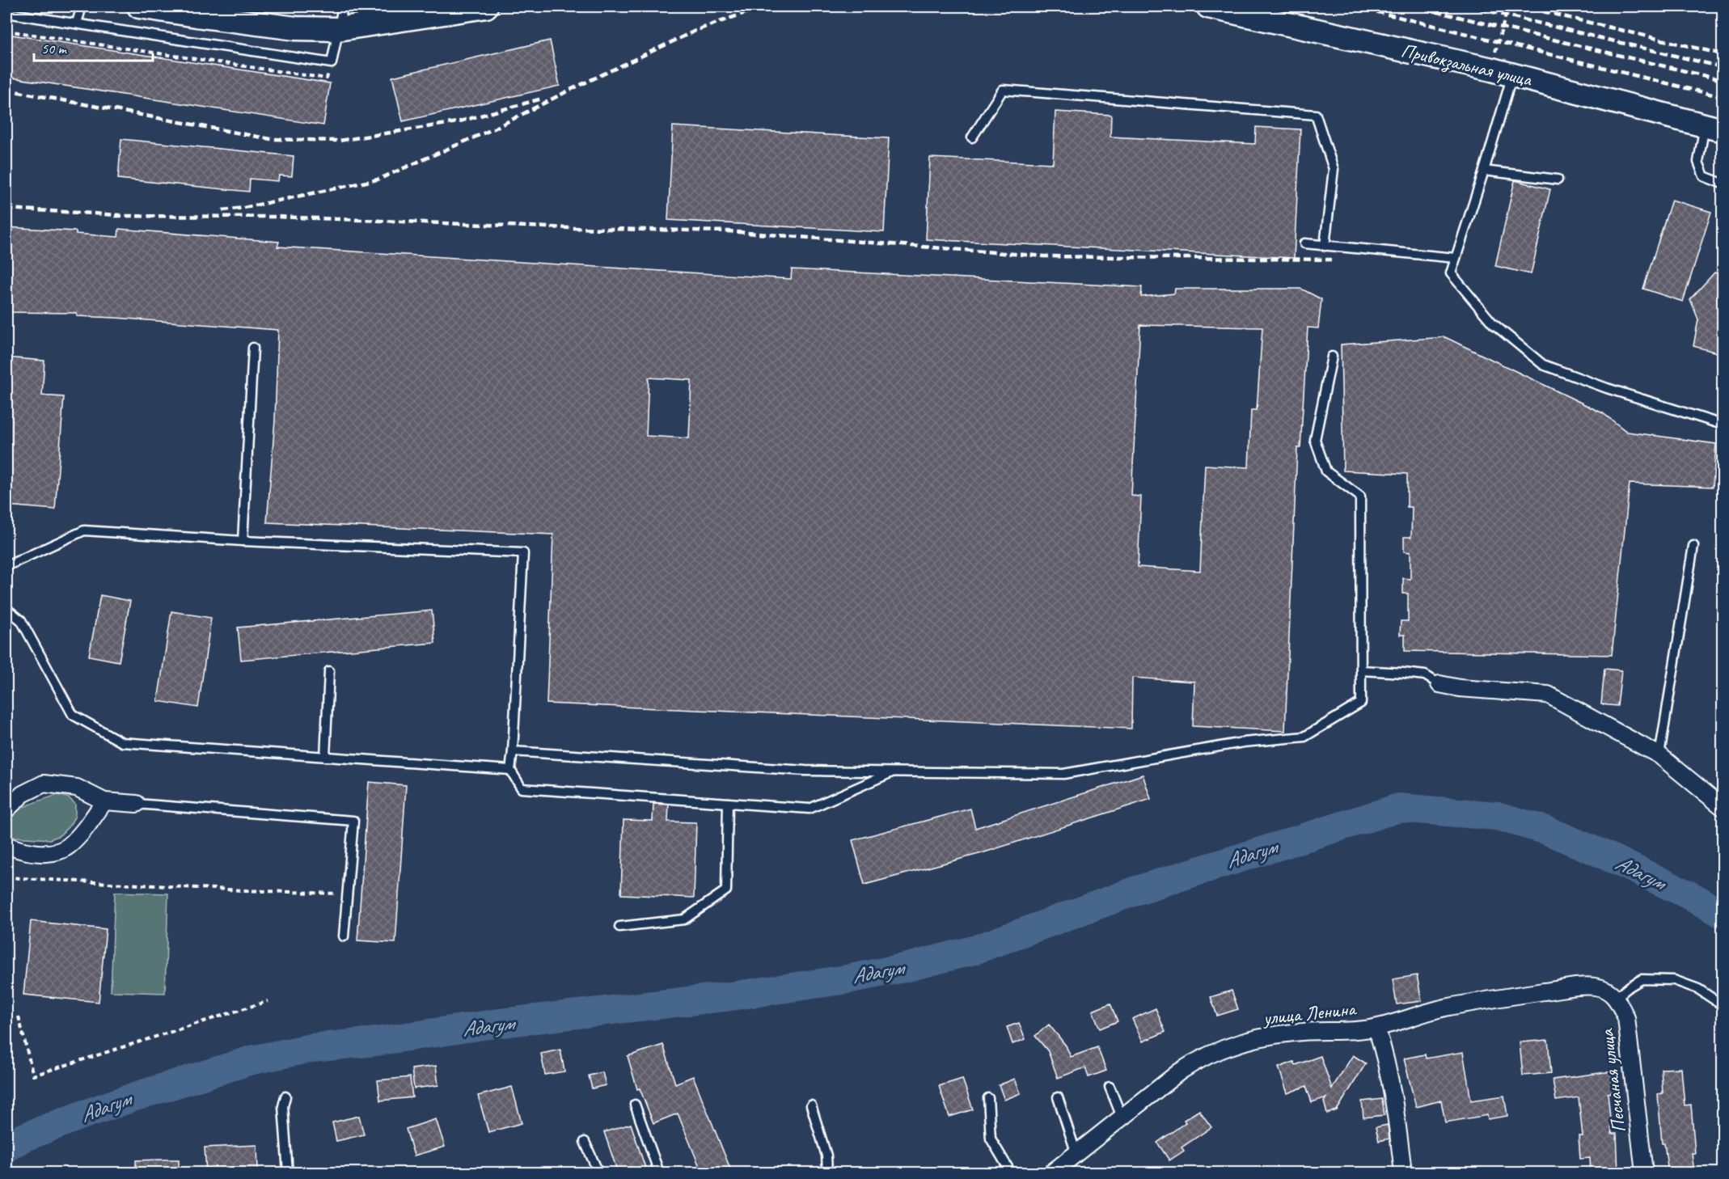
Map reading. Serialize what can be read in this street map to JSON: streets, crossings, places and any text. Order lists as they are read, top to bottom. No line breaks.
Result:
{"streets":{"main road":["Привокзальная улица"],"street":["улица Ленина","Песчаная улица"]},"crossings":[["улица Ленина","Песчаная улица"]],"water":["Адагум"],"scale_bar":"50 m"}
